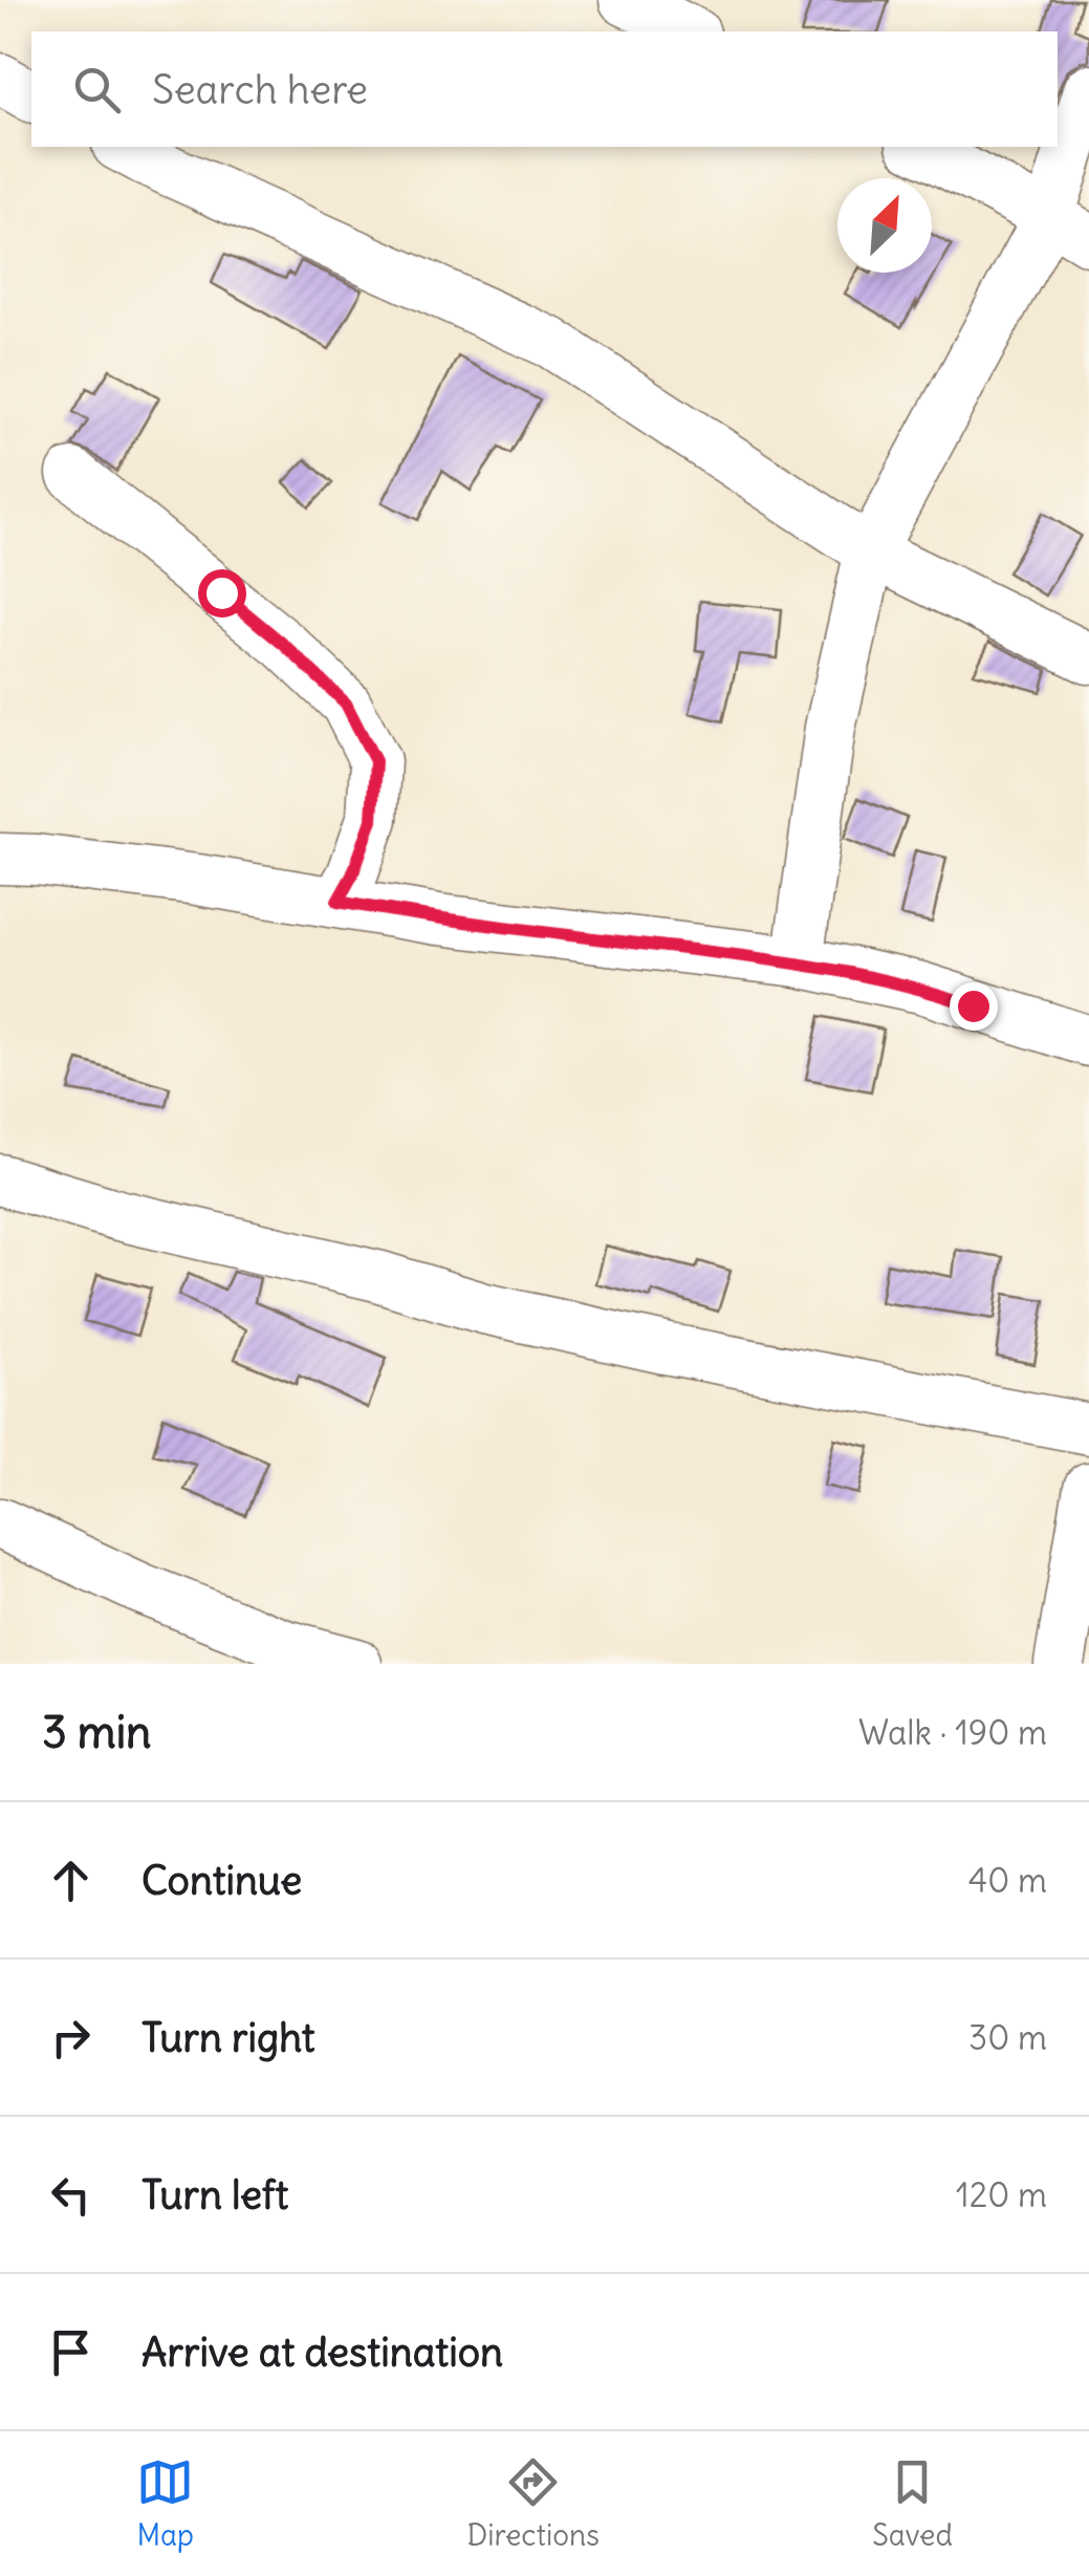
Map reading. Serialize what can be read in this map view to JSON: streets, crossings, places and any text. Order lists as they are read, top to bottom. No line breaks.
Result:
{"north":"top right","page":{"search":"Search here","heading":["3 min","Walk · 190 m"],"list":[["Continue","40 m"],["Turn right","30 m"],["Turn left","120 m"],"Arrive at destination"],"nav":["Map","Directions","Saved"]}}
